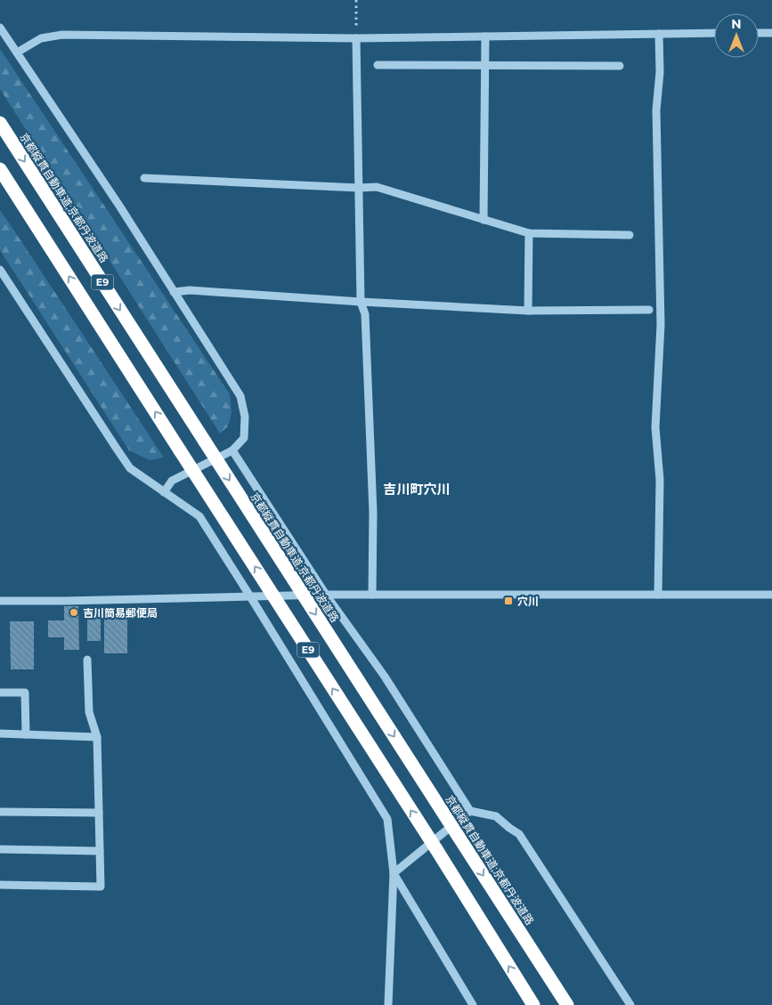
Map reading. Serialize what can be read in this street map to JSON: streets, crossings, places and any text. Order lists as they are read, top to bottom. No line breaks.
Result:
{"streets":{"highway":["京都縦貫自動車道;京都丹波道路","E9"]},"districts":["吉川町穴川"],"places":{"transit":["穴川"],"other":["吉川簡易郵便局"]},"north":"top"}
